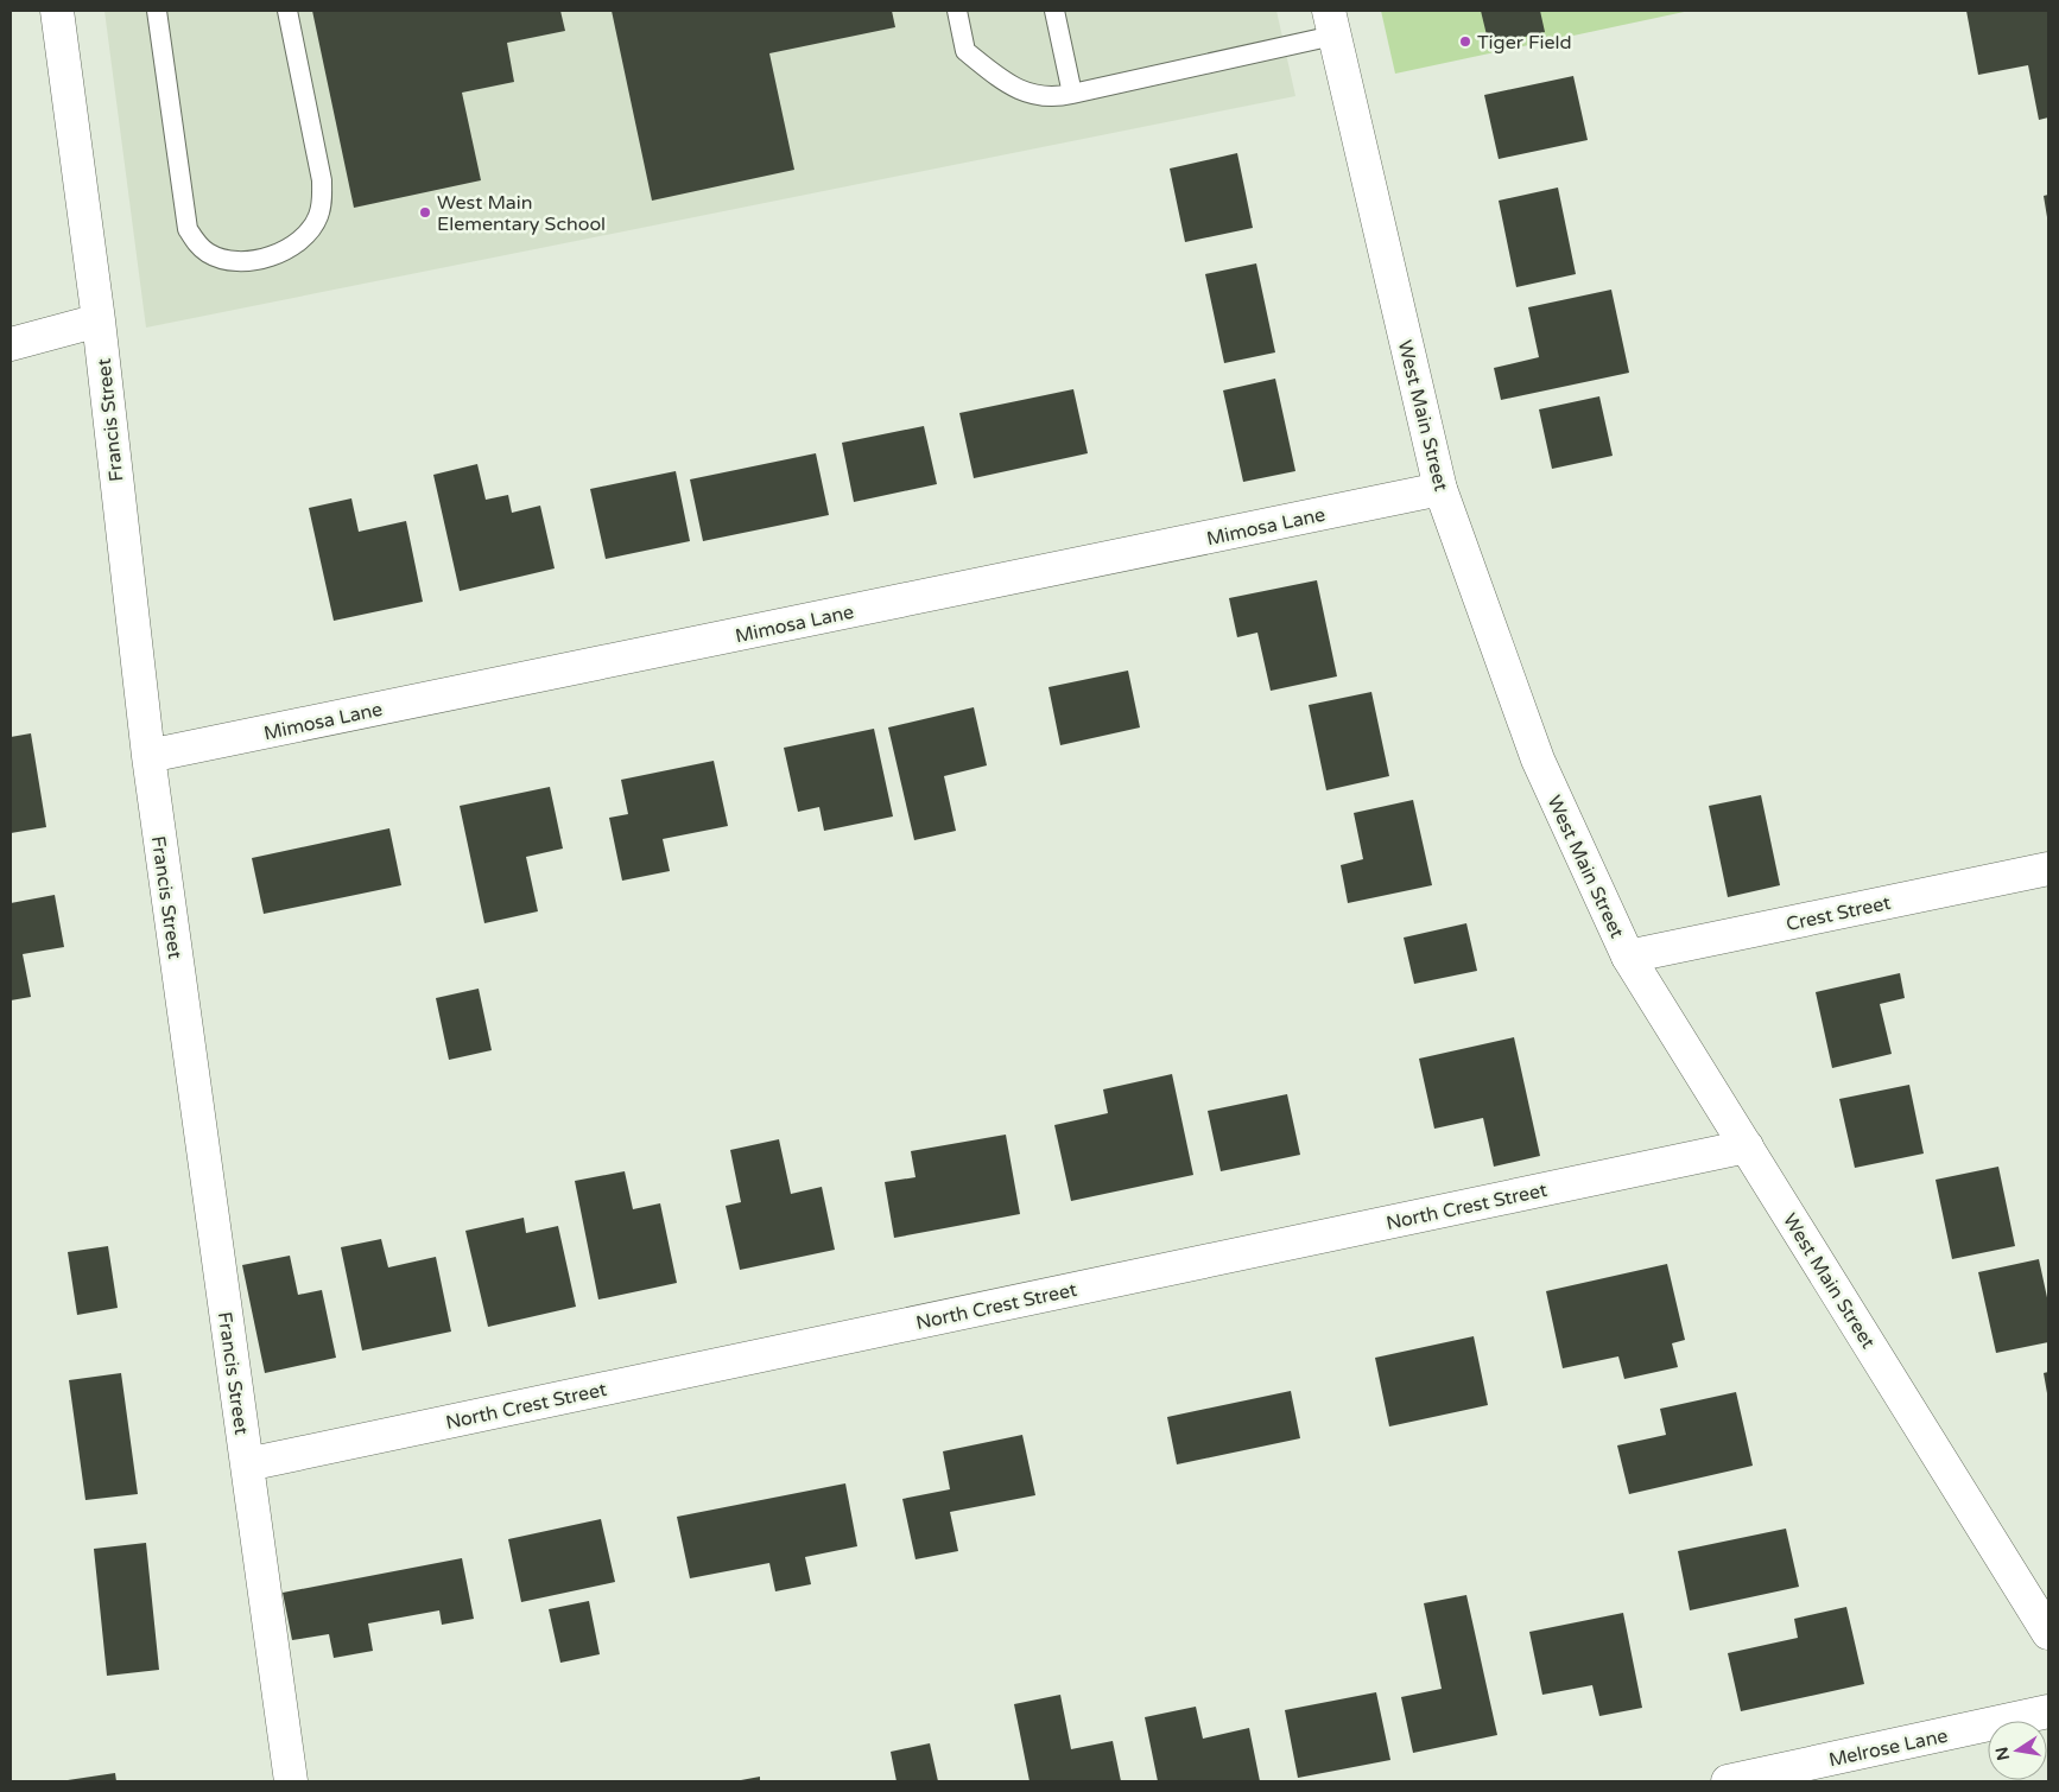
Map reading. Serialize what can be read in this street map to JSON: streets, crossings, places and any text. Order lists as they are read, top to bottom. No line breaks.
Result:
{"streets":{"street":["West Main Street","Francis Street","Mimosa Lane","Crest Street","North Crest Street","Melrose Lane"]},"crossings":[["West Main Street","Mimosa Lane"],["West Main Street","Crest Street"],["West Main Street","North Crest Street"],["Francis Street","Mimosa Lane"],["Francis Street","North Crest Street"]],"places":["Tiger Field","West Main Elementary School"],"north":"left"}
